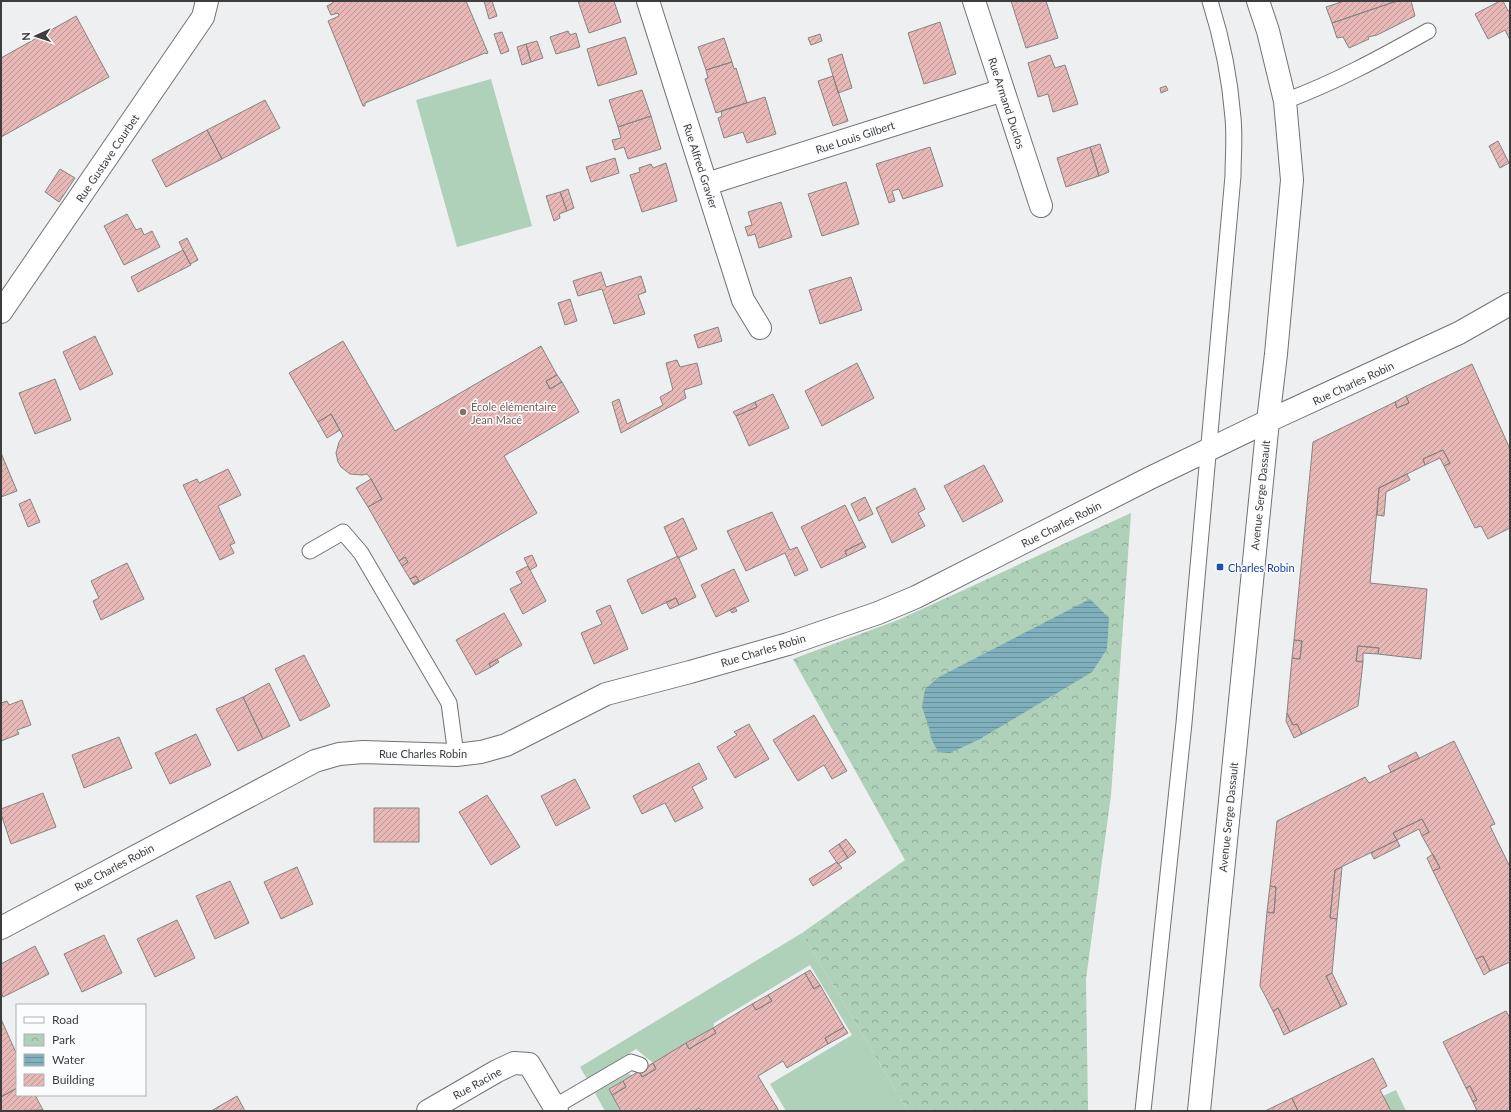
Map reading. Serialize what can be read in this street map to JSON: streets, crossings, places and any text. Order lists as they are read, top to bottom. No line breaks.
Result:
{"streets":{"street":["Rue Armand Duclos","Rue Louis Gilbert","Rue Gustave Courbet","Rue Alfred Gravier","Rue Charles Robin","Avenue Serge Dassault","Rue Racine"]},"crossings":[["Rue Armand Duclos","Rue Louis Gilbert"],["Rue Louis Gilbert","Rue Alfred Gravier"],["Rue Charles Robin","Avenue Serge Dassault"]],"places":{"other":["École élémentaire Jean Macé"],"transit":["Charles Robin"]},"legend":["Road","Park","Water","Building"],"north":"left"}
